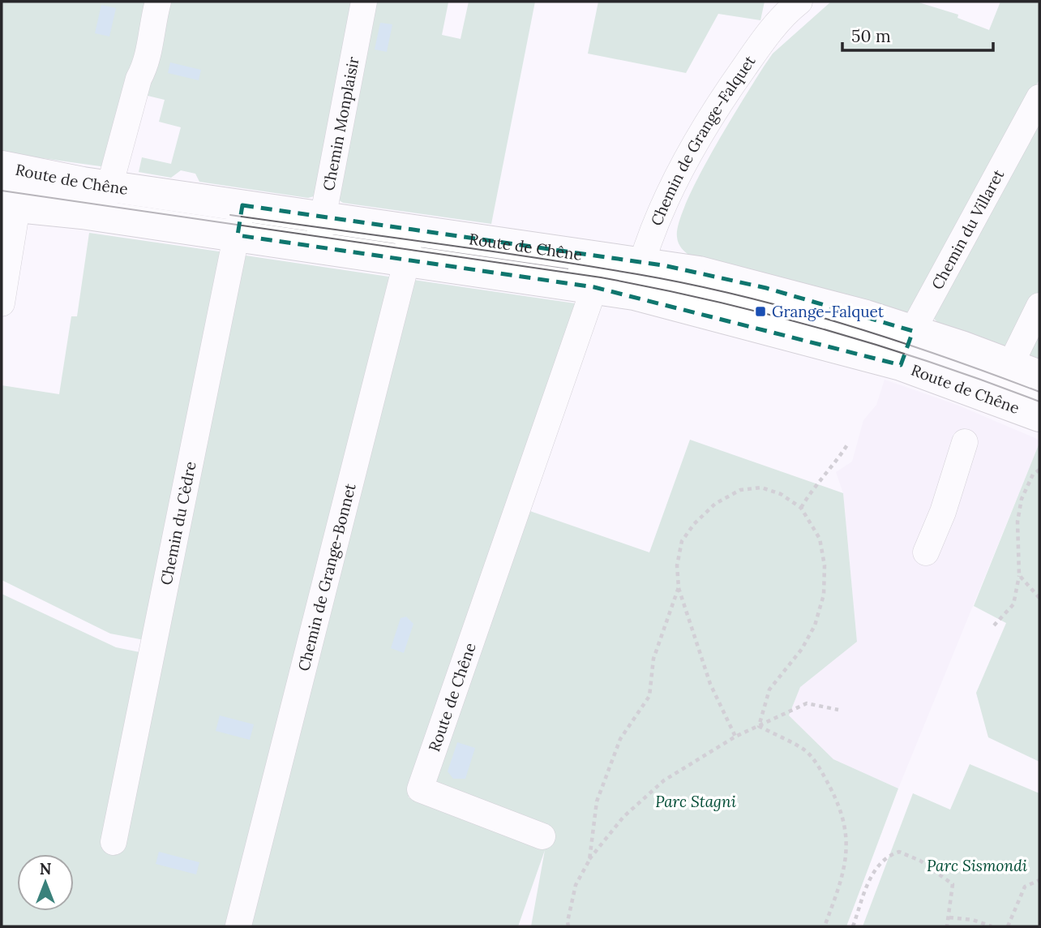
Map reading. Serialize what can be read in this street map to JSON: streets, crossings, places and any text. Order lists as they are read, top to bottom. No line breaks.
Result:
{"streets":{"main road":["Route de Chêne"],"street":["Chemin Monplaisir","Chemin de Grange-Falquet","Chemin du Villaret","Chemin du Cèdre","Chemin de Grange-Bonnet"]},"crossings":[["Chemin Monplaisir","Route de Chêne"],["Chemin de Grange-Falquet","Route de Chêne"],["Route de Chêne","Chemin du Villaret"],["Route de Chêne","Chemin du Cèdre"],["Route de Chêne","Chemin de Grange-Bonnet"]],"parks":["Parc Stagni","Parc Sismondi"],"places":{"transit":["Grange-Falquet"]},"scale_bar":"50 m","north":"top"}
